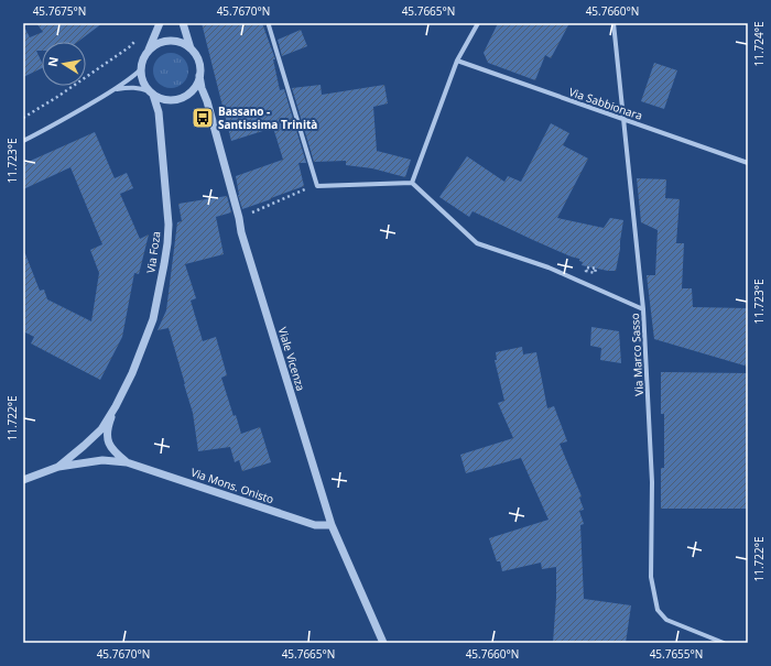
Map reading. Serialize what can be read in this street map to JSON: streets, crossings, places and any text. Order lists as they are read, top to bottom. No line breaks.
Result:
{"streets":{"street":["Via Sabbionara","Via Foza","Via Marco Sasso","Viale Vicenza","Via Mons. Onisto"]},"crossings":[["Via Sabbionara","Via Marco Sasso"],["Via Foza","Viale Vicenza"],["Via Foza","Via Mons. Onisto"],["Viale Vicenza","Via Mons. Onisto"]],"places":{"bus stop":["Bassano - Santissima Trinità"]},"north":"left","coordinates":["45.7675°N","45.7670°N","45.7665°N","45.7660°N","11.724°E","11.723°E","11.722°E","45.7655°N"]}
